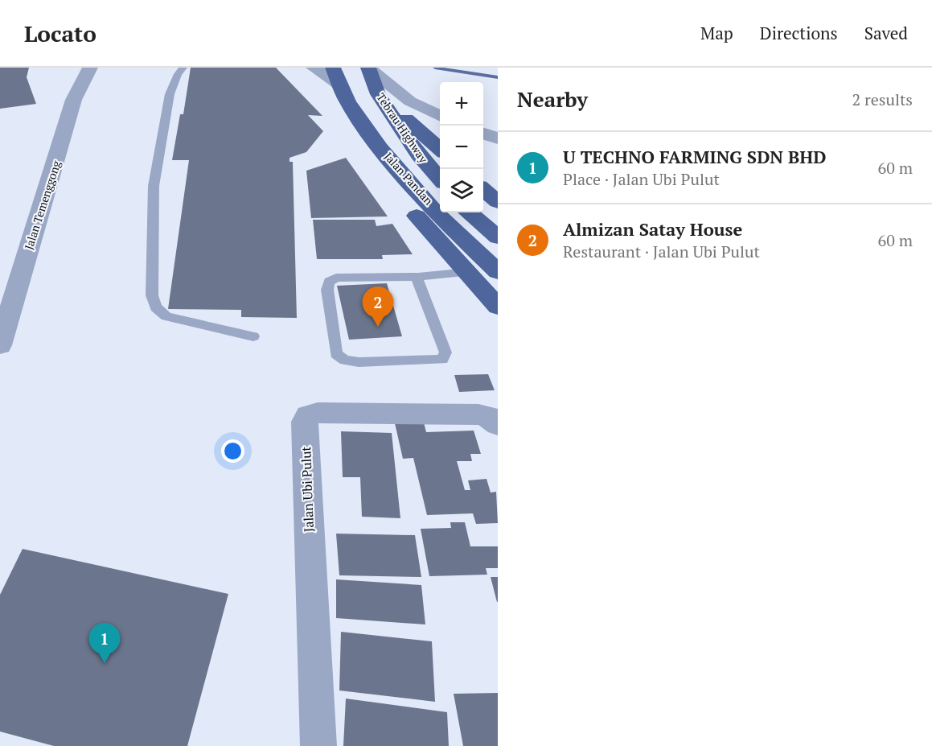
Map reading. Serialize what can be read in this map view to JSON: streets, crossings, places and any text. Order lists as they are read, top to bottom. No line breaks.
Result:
{"streets":{"highway":["Tebrau Highway","Jalan Pandan"],"street":["Jalan Temenggong","Jalan Ubi Pulut"]},"page":{"header":"Locato","nav":["Map","Directions","Saved"],"heading":["Nearby","2 results"],"map_buttons":["+","−"],"list":[{"mark":"1","name":"U TECHNO FARMING SDN BHD","note":"Place · Jalan Ubi Pulut","value":"60 m"},{"mark":"2","name":"Almizan Satay House","note":"Restaurant · Jalan Ubi Pulut","value":"60 m"}],"pins":["2","1"]}}
